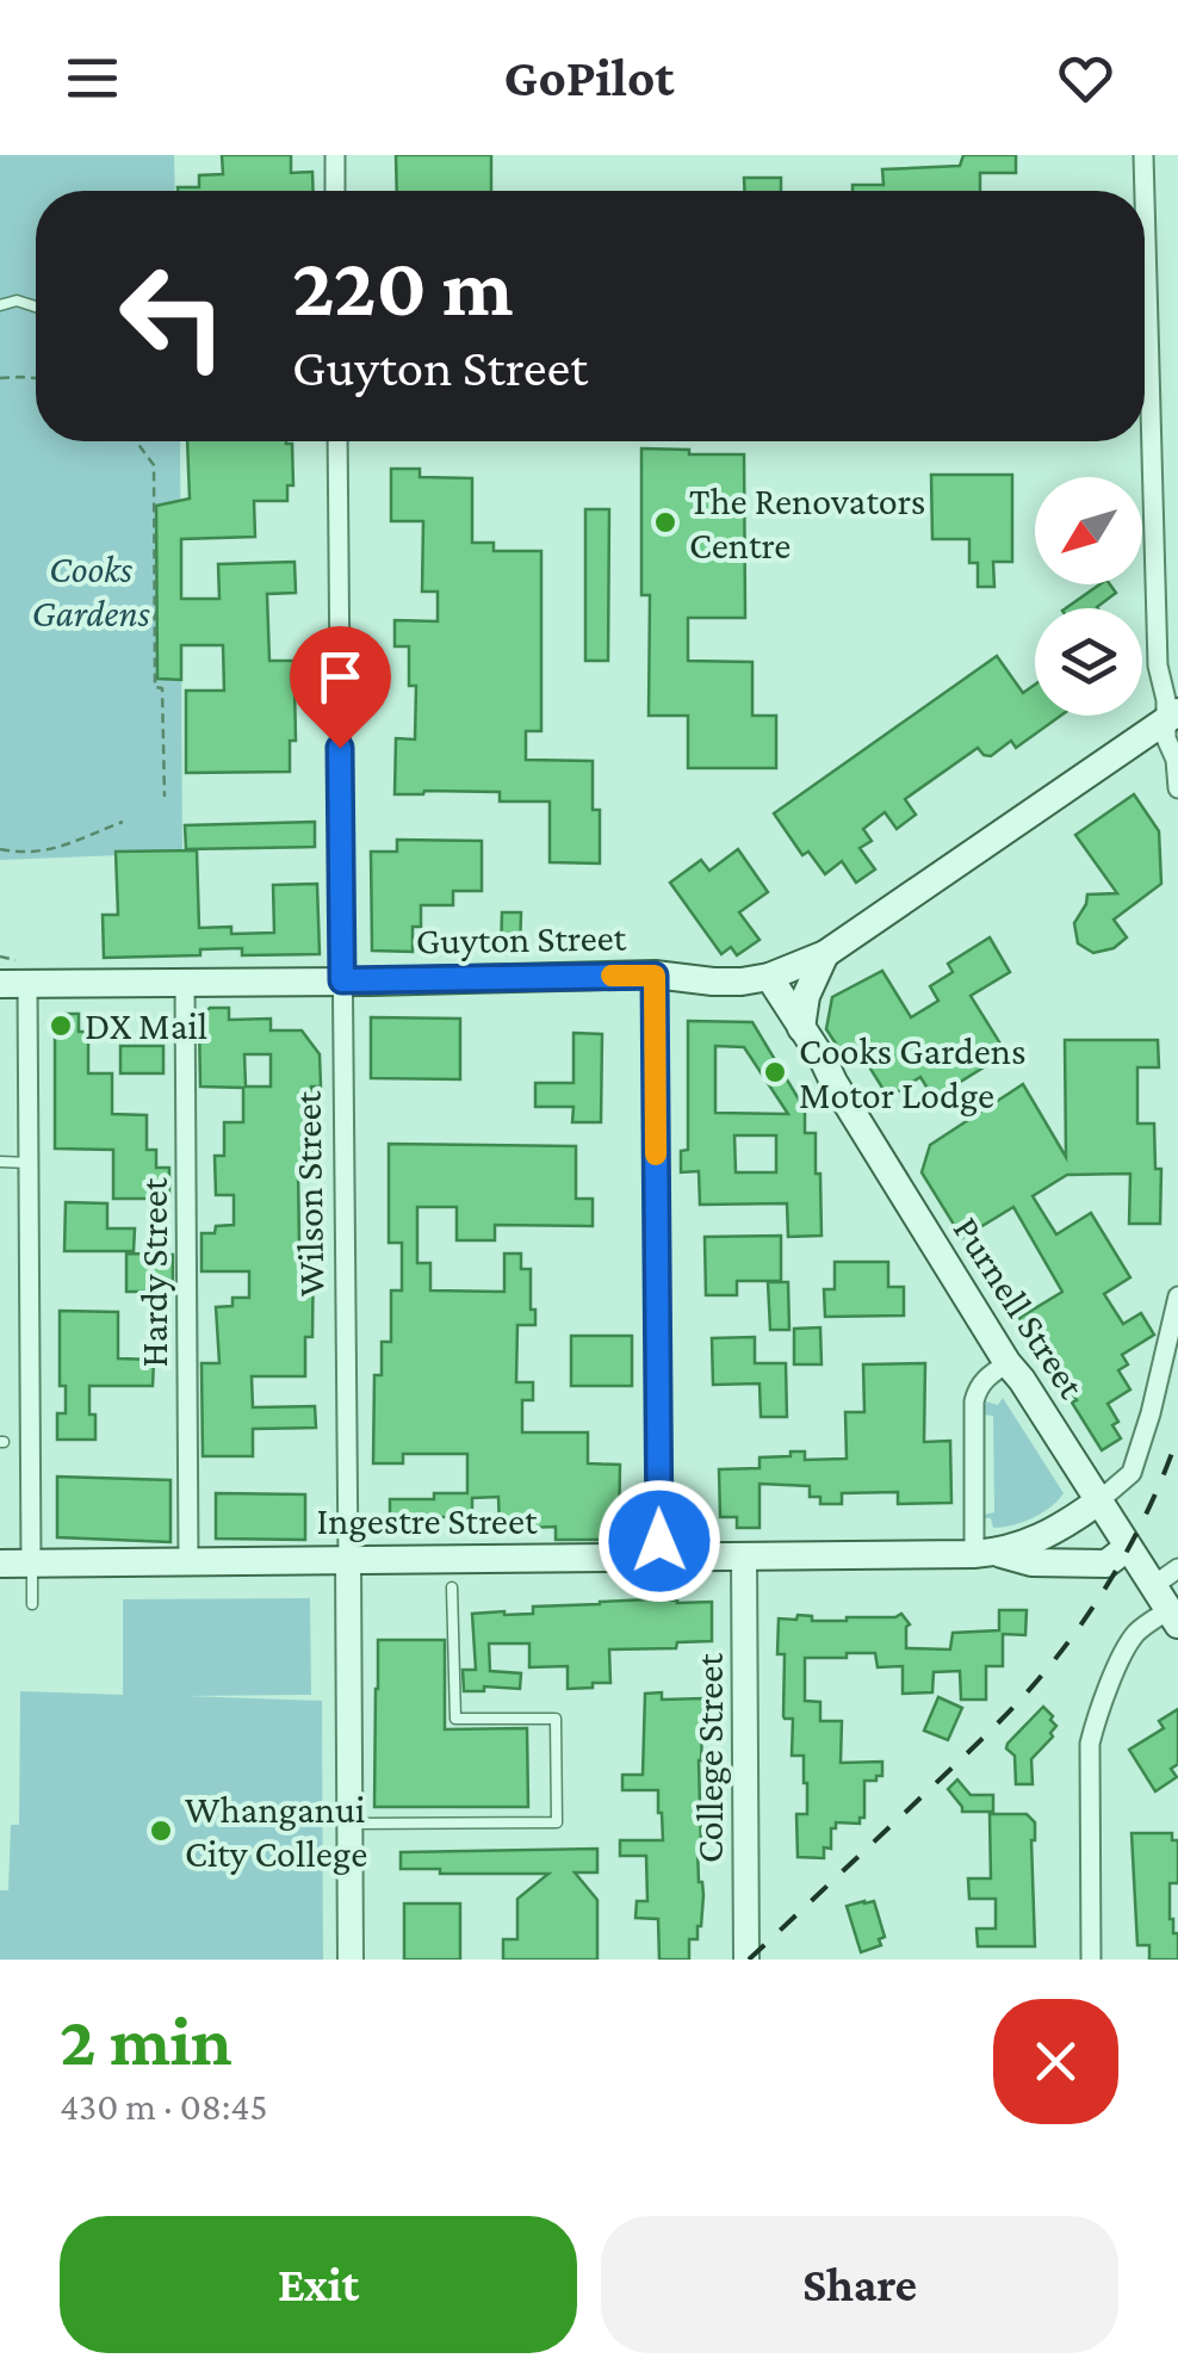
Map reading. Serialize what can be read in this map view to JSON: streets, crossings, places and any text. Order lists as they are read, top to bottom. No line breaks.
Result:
{"streets":{"main road":["Guyton Street","Purnell Street","Ingestre Street"],"street":["Wilson Street","Hardy Street","College Street"]},"crossings":[["Guyton Street","Wilson Street"],["Guyton Street","Hardy Street"],["Guyton Street","Purnell Street"],["Wilson Street","Ingestre Street"],["Hardy Street","Ingestre Street"],["Purnell Street","Ingestre Street"],["Ingestre Street","College Street"]],"parks":["Cooks Gardens"],"places":["The Renovators Centre","DX Mail","Cooks Gardens Motor Lodge","Whanganui City College"],"north":"bottom left","page":{"header":"GoPilot","turn":["220 m","Guyton Street"],"heading":["2 min","430 m · 08:45"],"buttons":["Exit","Share"]}}
